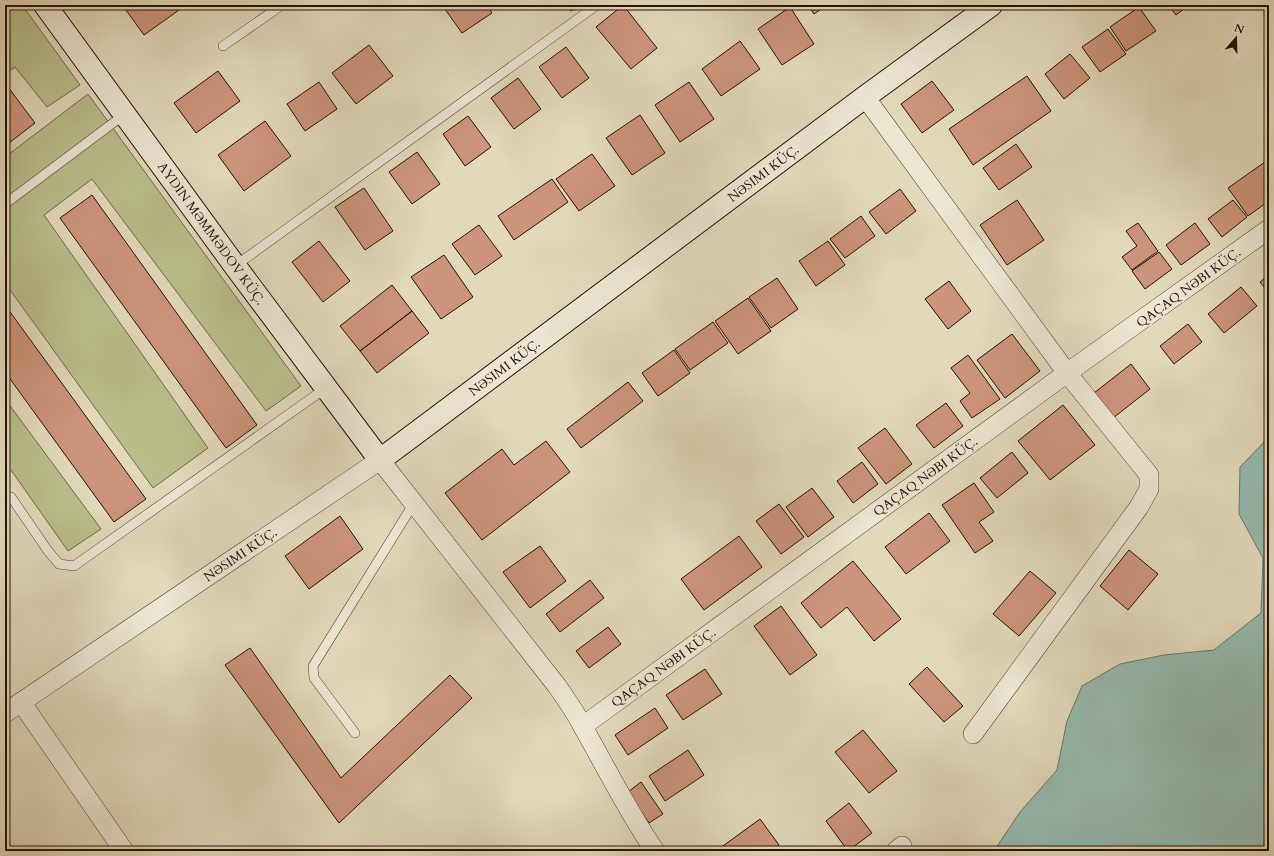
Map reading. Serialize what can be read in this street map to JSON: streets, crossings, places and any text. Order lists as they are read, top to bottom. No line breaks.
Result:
{"streets":{"street":["NƏSIMI KÜÇ.","QAÇAQ NƏBI KÜÇ."]},"north":"top"}
